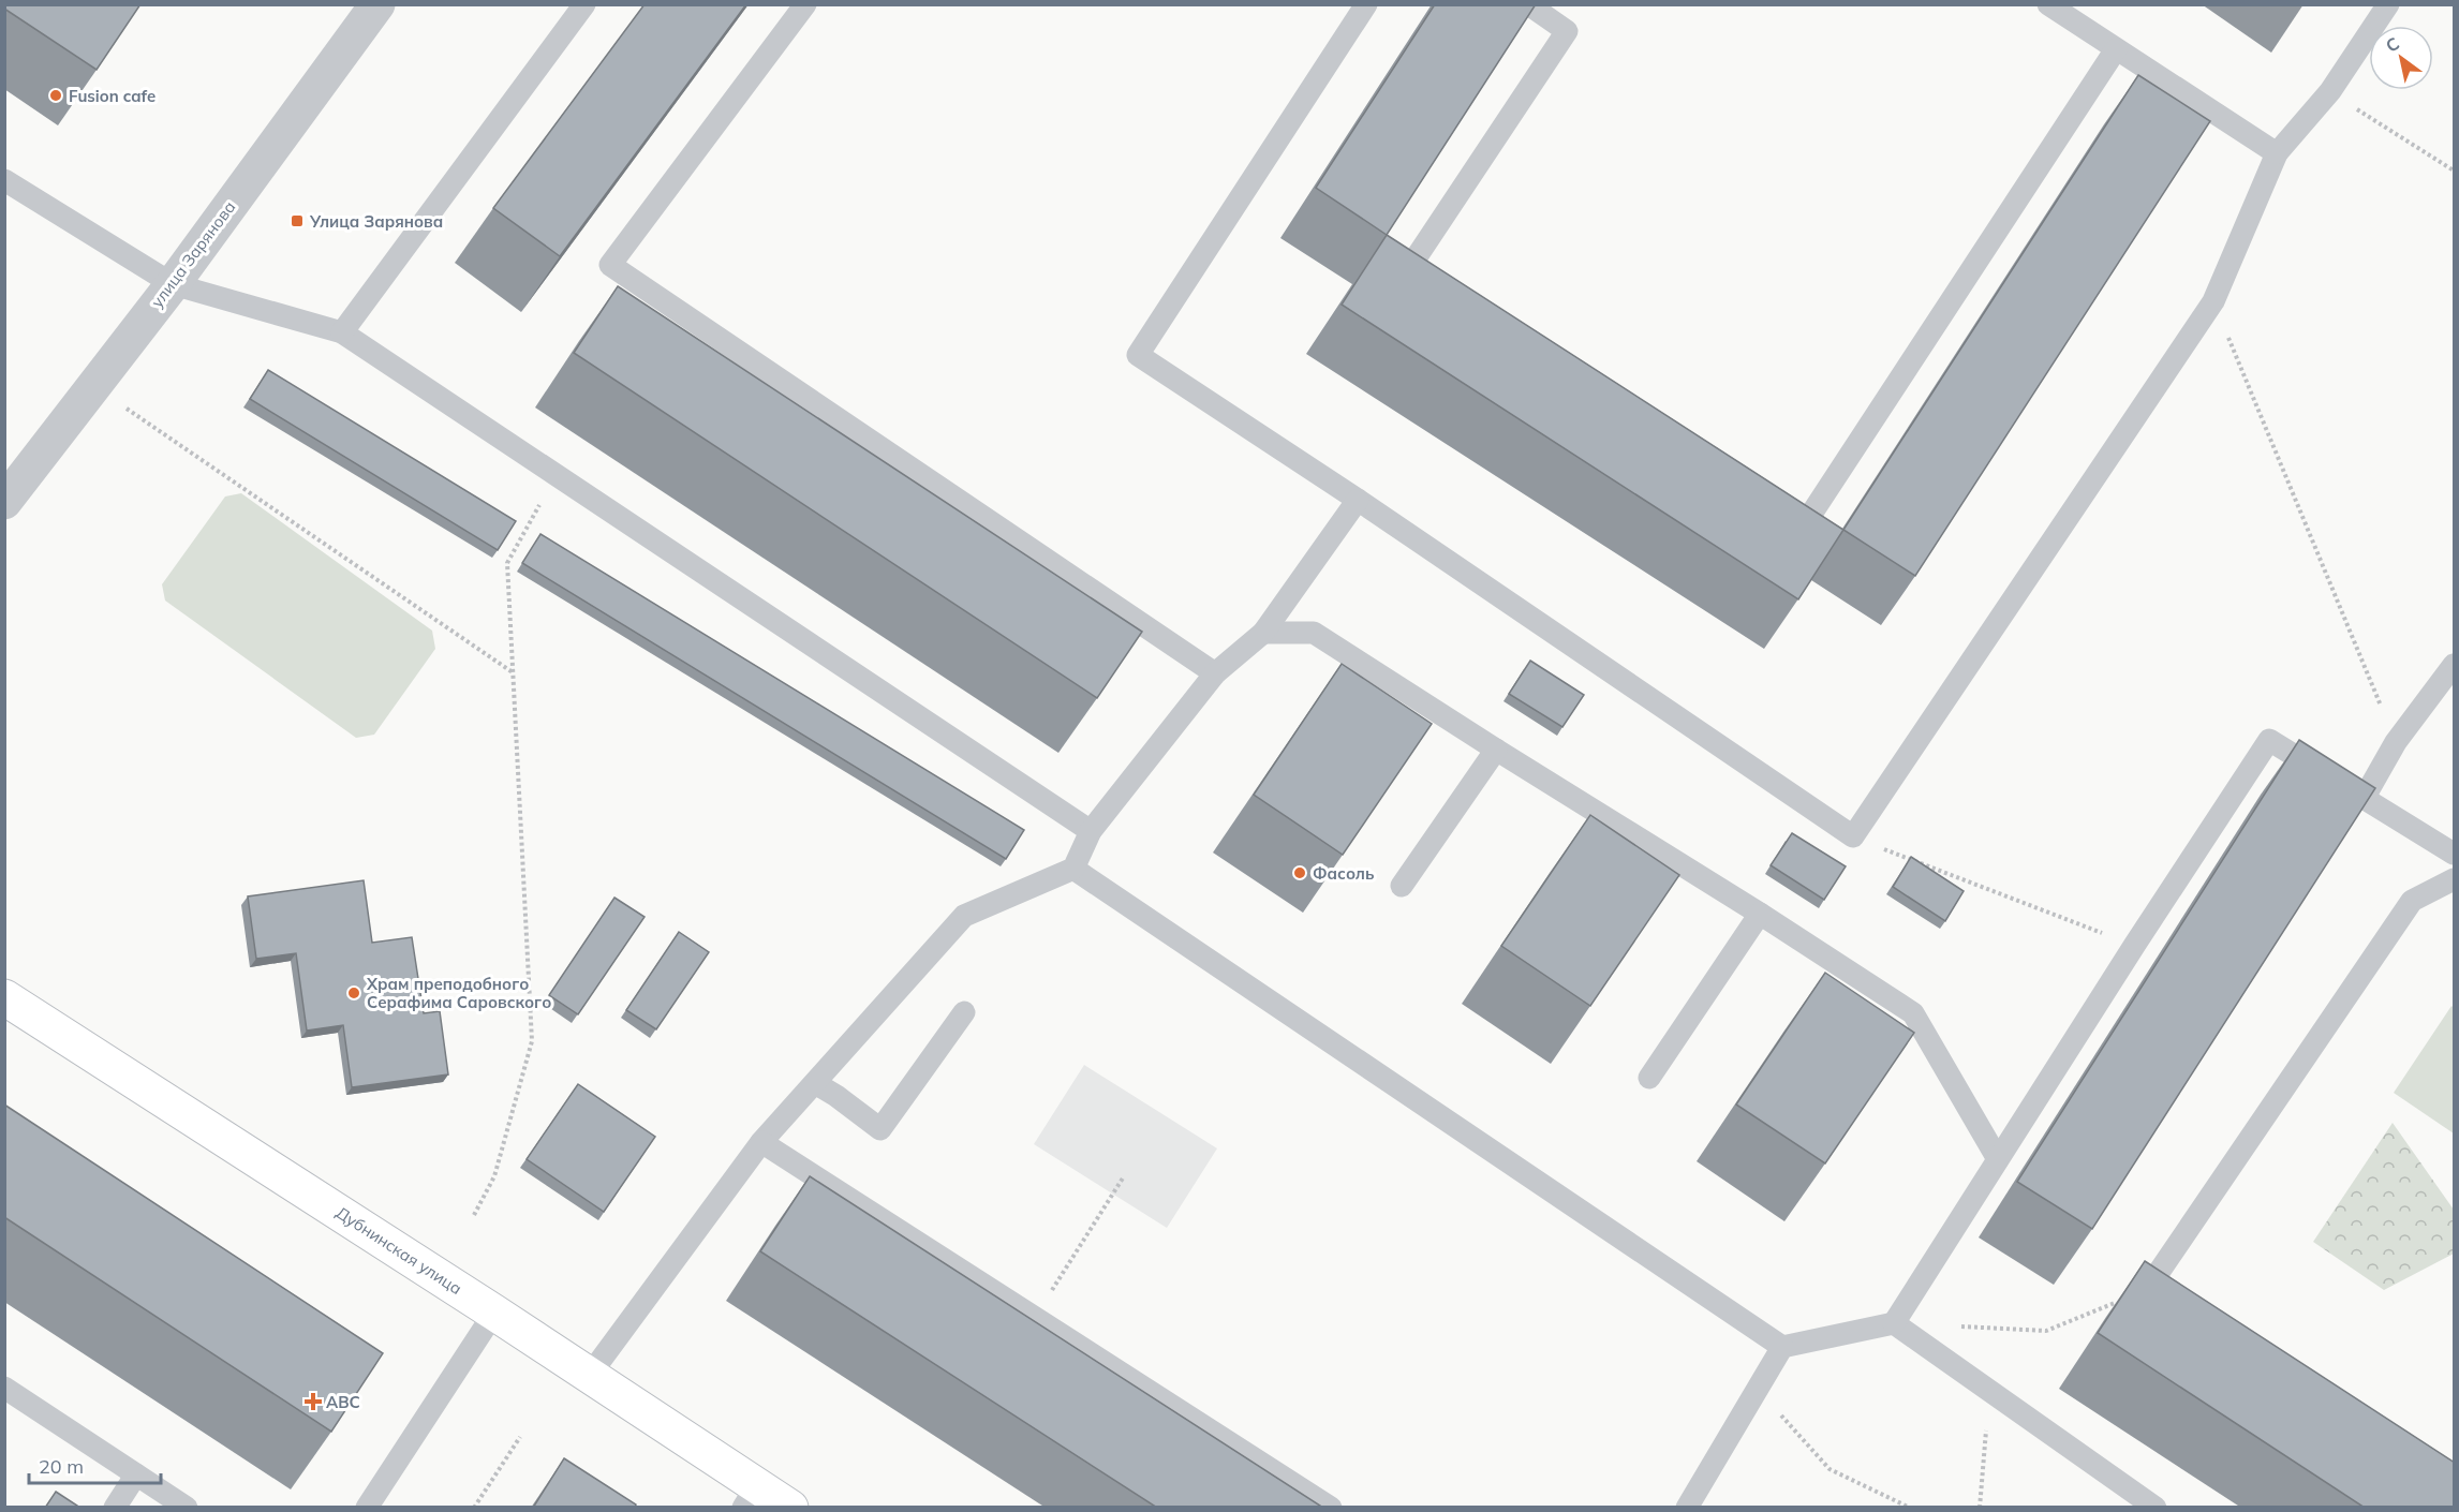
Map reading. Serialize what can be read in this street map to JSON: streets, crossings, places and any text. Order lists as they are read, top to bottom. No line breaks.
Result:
{"streets":{"main road":["Дубнинская улица"],"street":["улица Зарянова"]},"places":{"other":["Fusion cafe","Фасоль","Храм преподобного Серафима Саровского"],"transit":["Улица Зарянова"],"health":["ABC"]},"scale_bar":"20 m","north":"top left"}
